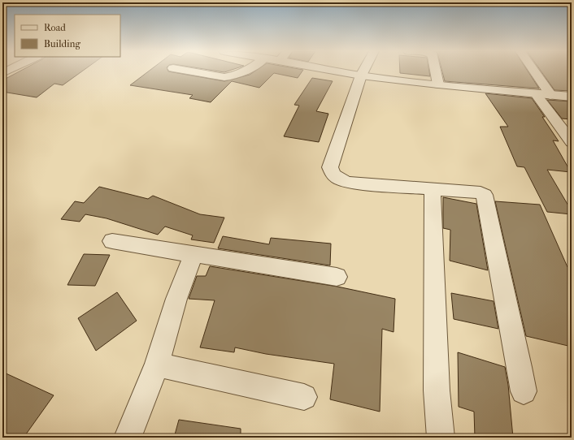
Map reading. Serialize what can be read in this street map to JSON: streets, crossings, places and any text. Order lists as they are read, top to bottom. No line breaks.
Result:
{"legend":["Road","Building"]}
